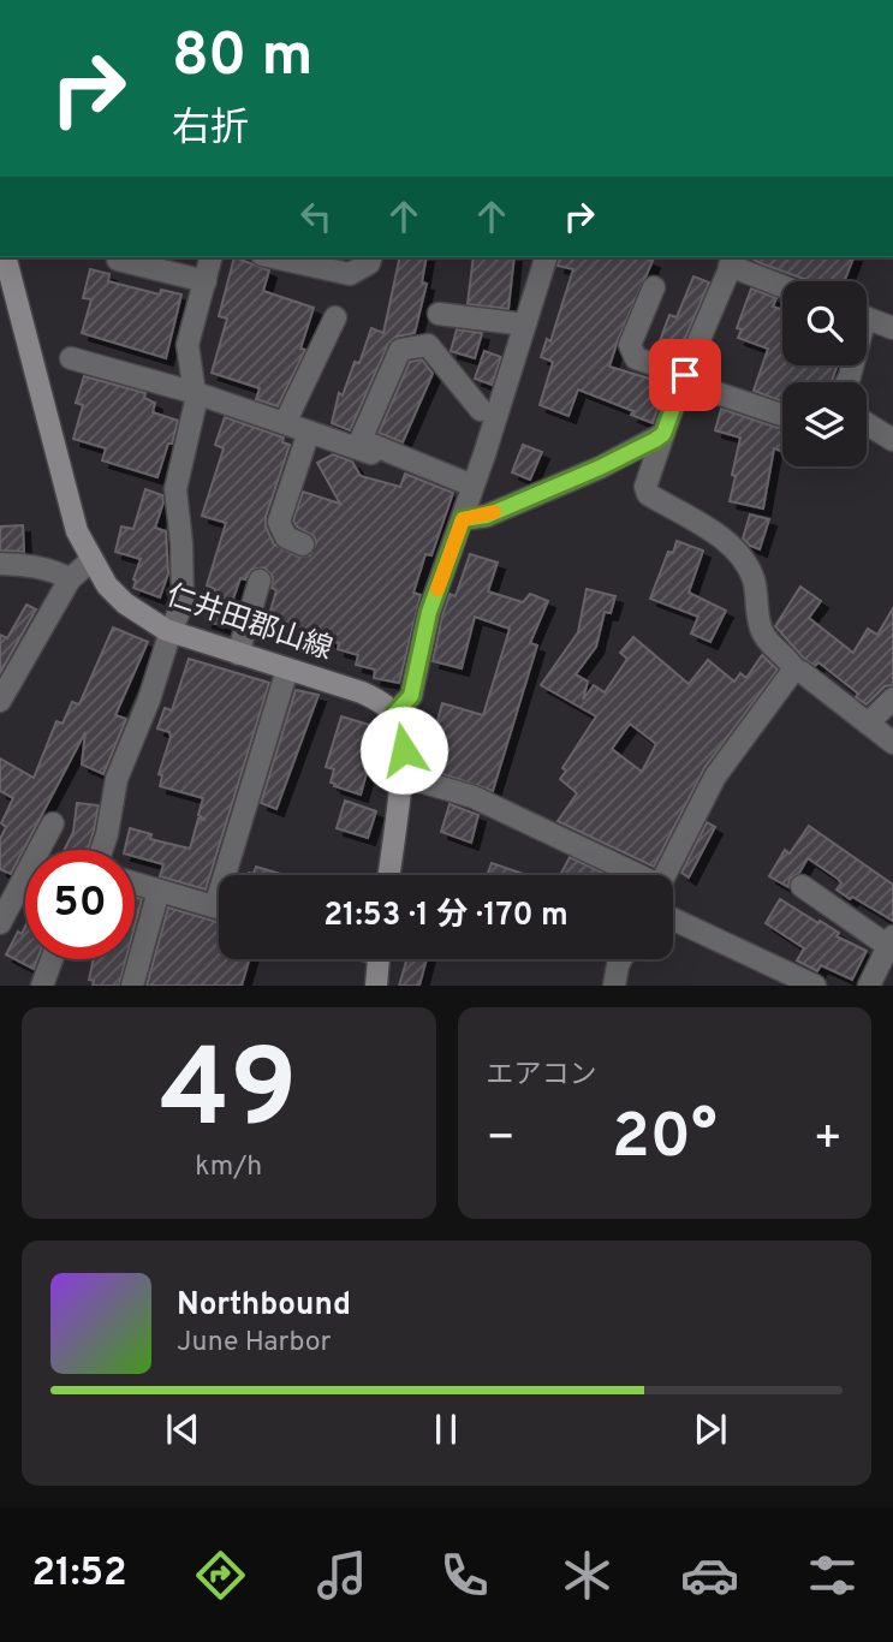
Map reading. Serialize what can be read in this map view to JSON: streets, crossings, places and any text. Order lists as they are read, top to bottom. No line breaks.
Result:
{"streets":{"main road":["仁井田郡山線"]},"page":{"turn":["80 m","右折"],"limit":"50","trip":"21:53 · 1 分 · 170 m","tile":[["49","km/h"],"エアコン"],"heat":["−","20°","+"],"song":["Northbound","June Harbor"],"tabs":"21:52"}}
